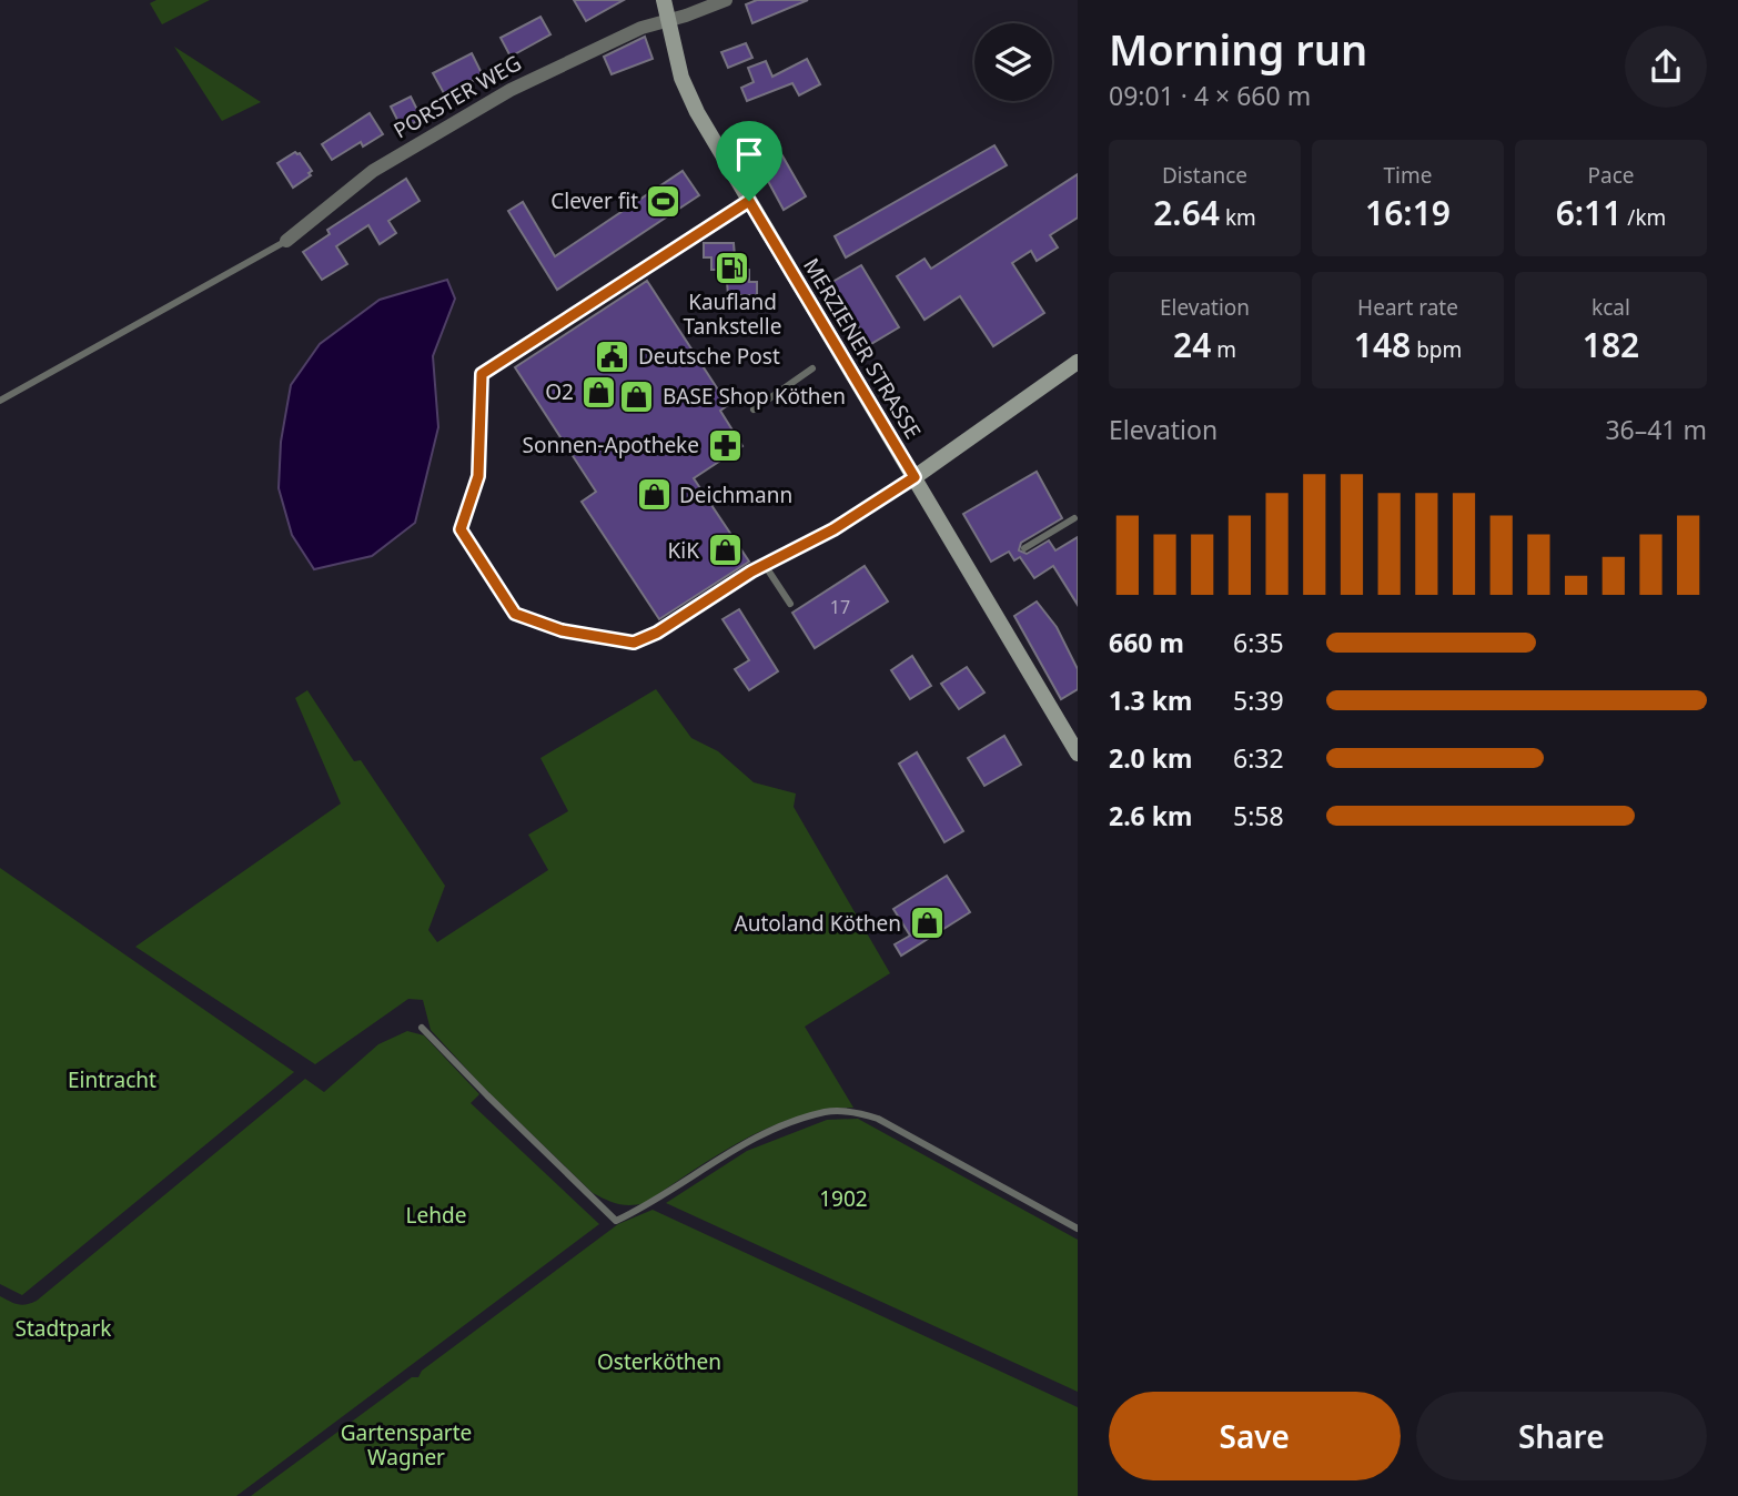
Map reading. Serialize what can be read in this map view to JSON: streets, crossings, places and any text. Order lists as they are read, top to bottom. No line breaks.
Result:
{"streets":{"main road":["MERZIENER STRASSE"],"street":["PORSTER WEG"]},"crossings":[["PORSTER WEG","MERZIENER STRASSE"]],"parks":["Eintracht","1902","Lehde","Stadtpark","Osterköthen","Gartensparte Wagner"],"places":{"sports":["Clever fit"],"fuel station":["Kaufland Tankstelle"],"public building":["Deutsche Post"],"shop":["O2","BASE Shop Köthen","Deichmann","KiK","Autoland Köthen"],"pharmacy":["Sonnen-Apotheke"]},"house_numbers":["17"],"page":{"heading":["Morning run","09:01 · 4 × 660 m"],"stats":[["Distance","2.64 km"],["Time","16:19"],["Pace","6:11 /km"],["Elevation","24 m"],["Heart rate","148 bpm"],["kcal","182"]],"chart":["Elevation","36–41 m"],"list":[{"name":"660 m","note":"6:35"},{"name":"1.3 km","note":"5:39"},{"name":"2.0 km","note":"6:32"},{"name":"2.6 km","note":"5:58"}],"buttons":["Save","Share"]}}
